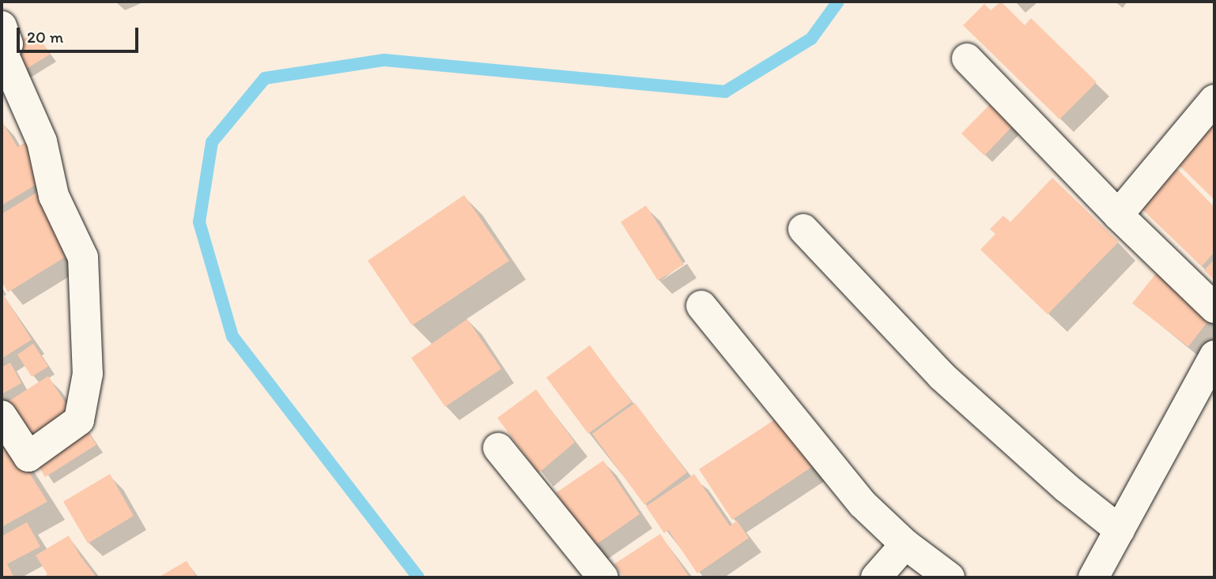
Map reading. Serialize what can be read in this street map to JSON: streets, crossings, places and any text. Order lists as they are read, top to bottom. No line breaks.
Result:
{"scale_bar":"20 m"}
